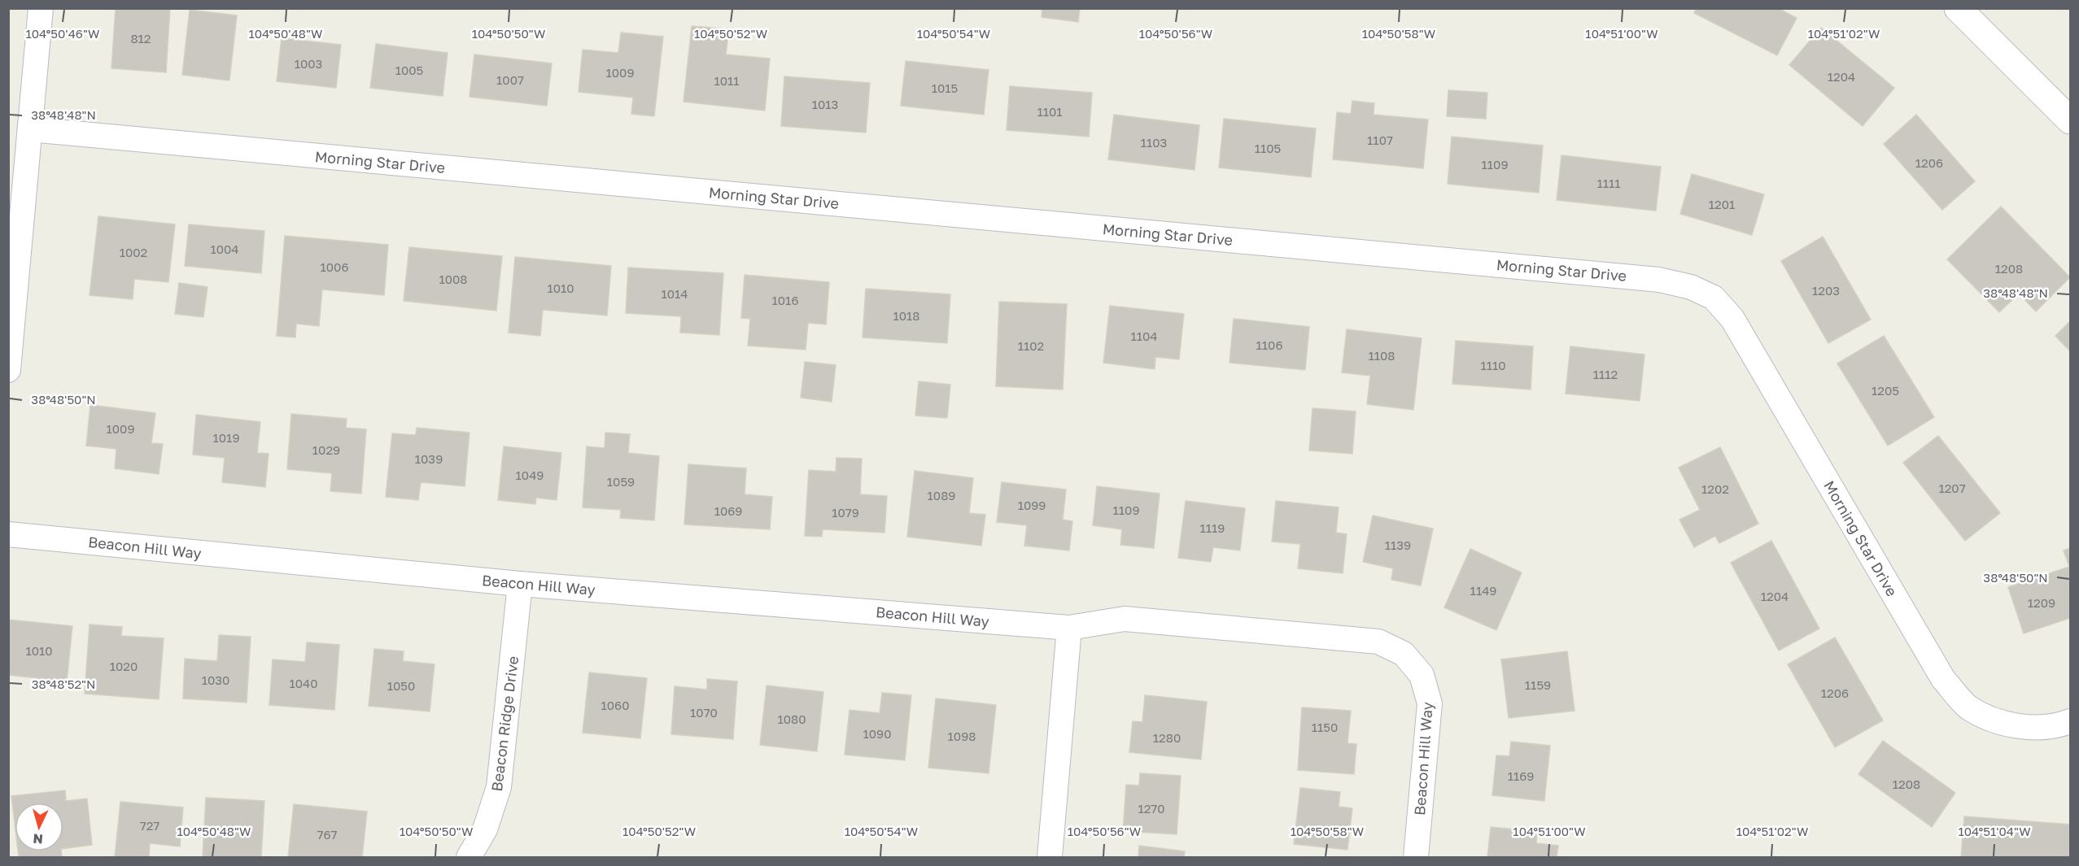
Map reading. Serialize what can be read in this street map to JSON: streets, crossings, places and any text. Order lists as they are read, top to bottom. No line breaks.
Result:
{"streets":{"street":["Morning Star Drive","Beacon Hill Way","Beacon Ridge Drive"]},"crossings":[["Beacon Hill Way","Beacon Ridge Drive"]],"house_numbers":["812","1003","1005","1009","1204","1007","1011","1015","1013","1101","1107","1103","1105","1206","1109","1111","1201","1004","1002","1006","1208","1008","1010","1203","1014","1016","1018","1104","1106","1102","1108","1110","1112","1205","1009","1019","1029","1039","1049","1059","1207","1202","1089","1099","1109","1069","1079","1119","1139","1149","1204","1209","1010","1020","1030","1040","1159","1050","1206","1060","1070","1080","1150","1090","1098","1280","1169","1208","1270","727","767"],"north":"bottom","coordinates":["104°50'46\"W","104°50'48\"W","104°50'50\"W","104°50'52\"W","104°50'54\"W","104°50'56\"W","104°50'58\"W","104°51'00\"W","104°51'02\"W","38°48'48\"N","38°48'50\"N","38°48'52\"N","104°51'04\"W"]}
